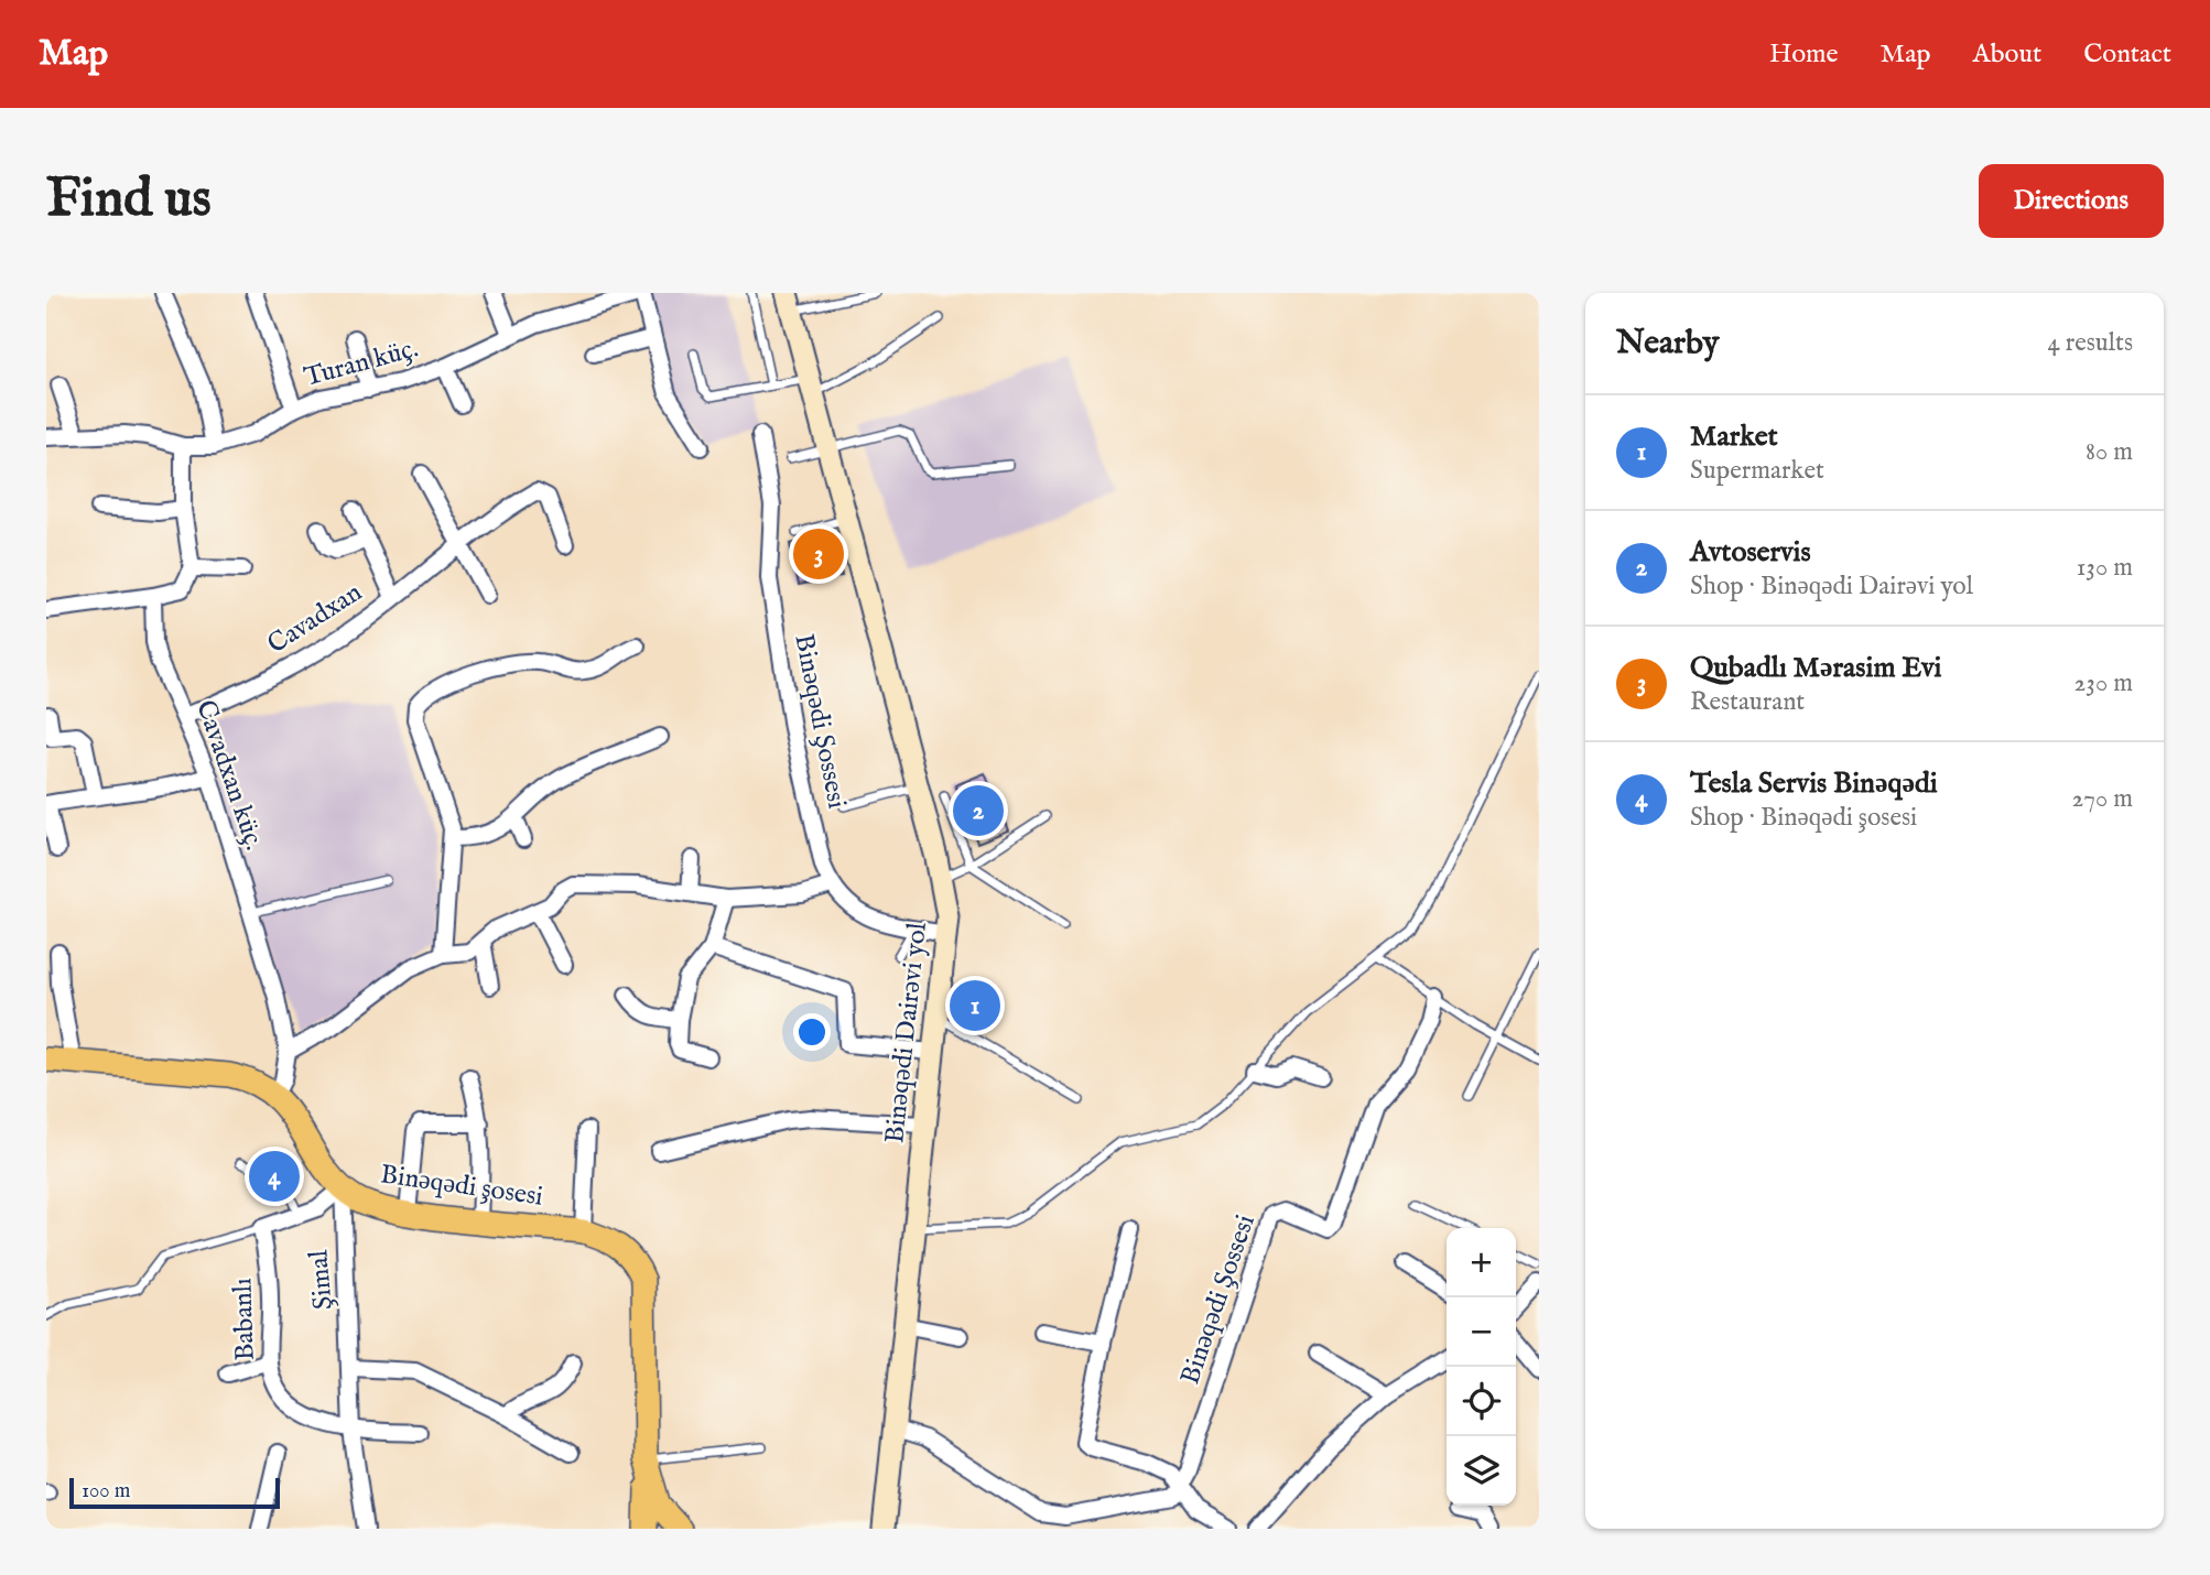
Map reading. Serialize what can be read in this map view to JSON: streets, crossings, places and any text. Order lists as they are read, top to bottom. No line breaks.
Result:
{"streets":{"main road":["Binəqədi Dairəvi yol","Binəqədi şosesi"],"street":["Turan küç.","Cavadxan","Binəqədi Şossesi","Cavadxan küç.","Şimal","Babanlı"]},"crossings":[["Cavadxan","Cavadxan küç."],["Cavadxan küç.","Binəqədi şosesi"],["Binəqədi şosesi","Şimal"],["Şimal","Babanlı"]],"scale_bar":"100 m","page":{"header":"Map","nav":["Home","Map","About","Contact"],"buttons":"Directions","title":"Find us","heading":["Nearby","4 results"],"list":[{"mark":"1","name":"Market","note":"Supermarket","value":"80 m"},{"mark":"2","name":"Avtoservis","note":"Shop · Binəqədi Dairəvi yol","value":"130 m"},{"mark":"3","name":"Qubadlı Mərasim Evi","note":"Restaurant","value":"230 m"},{"mark":"4","name":"Tesla Servis Binəqədi","note":"Shop · Binəqədi şosesi","value":"270 m"}],"pins":["3","2","1","4"],"map_buttons":["+","−"],"scale":"100 m"}}
